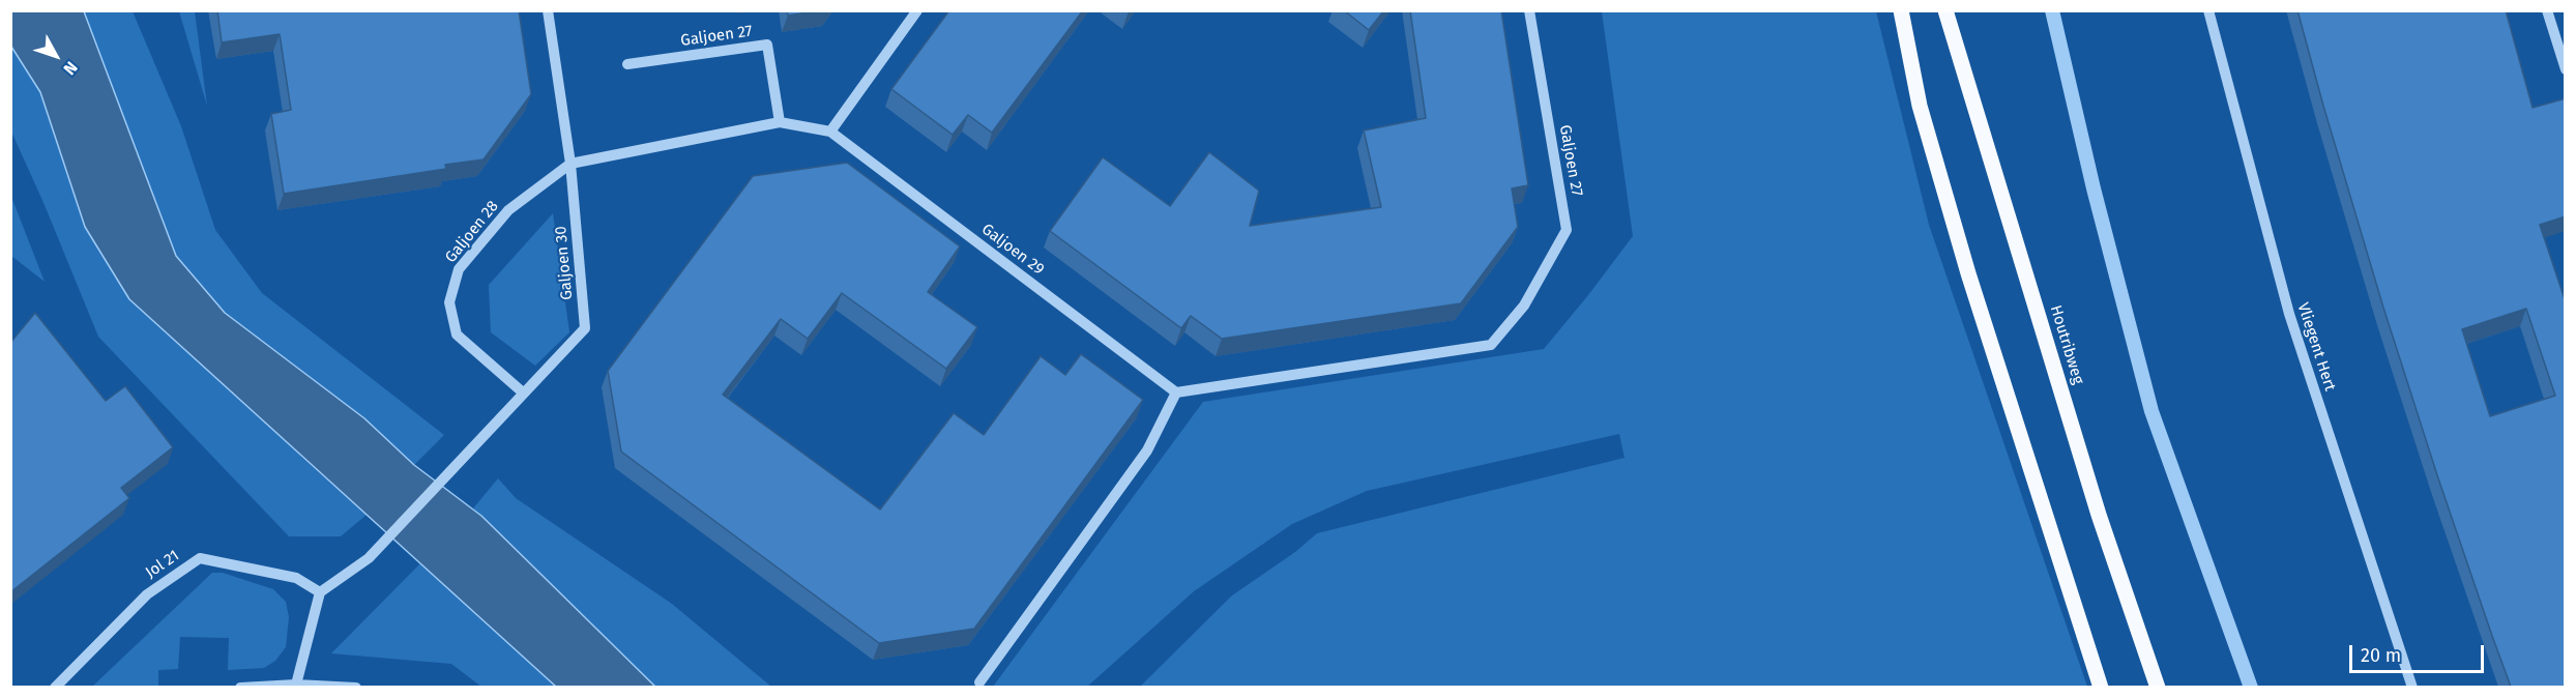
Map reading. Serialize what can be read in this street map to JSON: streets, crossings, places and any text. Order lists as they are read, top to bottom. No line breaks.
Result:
{"streets":{"main road":["Houtribweg"],"street":["Galjoen 27","Galjoen 28","Galjoen 29","Galjoen 30","Vliegent Hert","Jol 21"]},"crossings":[["Galjoen 27","Galjoen 29"],["Galjoen 28","Galjoen 30"],["Galjoen 30","Jol 21"]],"scale_bar":"20 m","north":"bottom right"}
